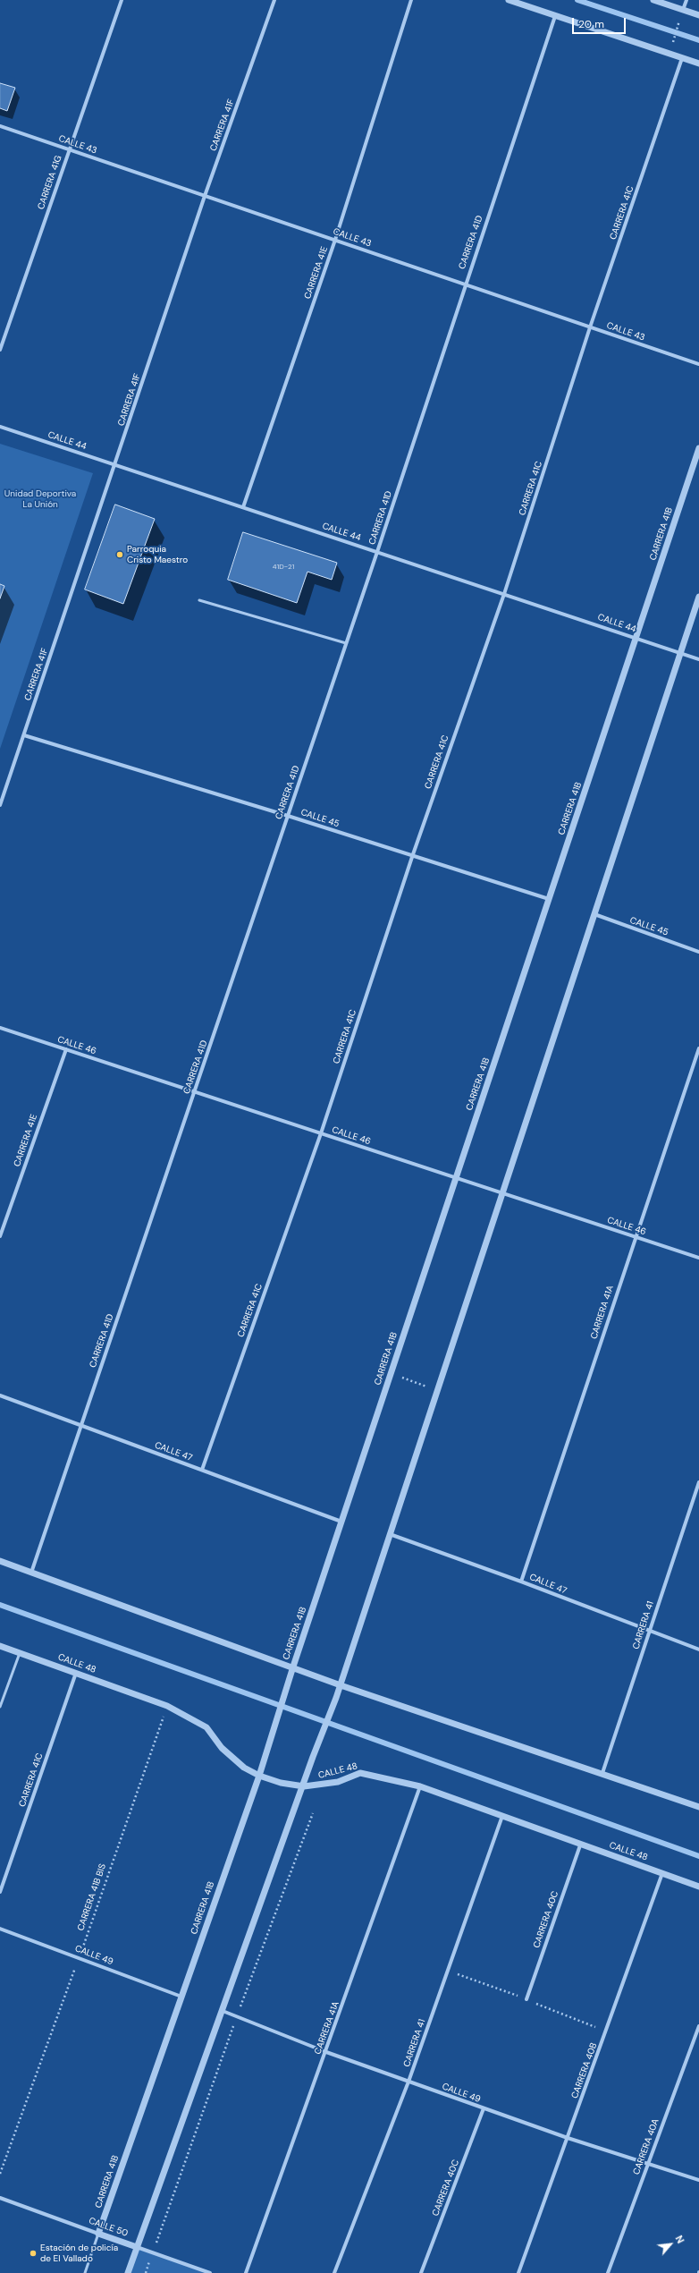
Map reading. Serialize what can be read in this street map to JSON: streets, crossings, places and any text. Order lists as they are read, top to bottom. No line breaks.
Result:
{"streets":{"street":["CARRERA 41F","CALLE 43","CARRERA 41G","CARRERA 41C","CARRERA 41D","CARRERA 41E","CALLE 44","CARRERA 41B","CALLE 45","CALLE 46","CARRERA 41A","CALLE 47","CARRERA 41","CALLE 48","CARRERA 40C","CALLE 49","CARRERA 40B","CARRERA 40A","CALLE 50"],"path":["CARRERA 41B BIS"]},"crossings":[["CARRERA 41F","CALLE 43"],["CARRERA 41F","CALLE 44"],["CARRERA 41F","CALLE 45"],["CALLE 43","CARRERA 41G"],["CALLE 43","CARRERA 41C"],["CALLE 43","CARRERA 41D"],["CALLE 43","CARRERA 41E"],["CARRERA 41C","CALLE 44"],["CARRERA 41C","CALLE 45"],["CARRERA 41C","CALLE 46"],["CARRERA 41C","CALLE 47"],["CARRERA 41C","CALLE 48"],["CARRERA 41D","CALLE 44"],["CARRERA 41D","CALLE 45"],["CARRERA 41D","CALLE 46"],["CARRERA 41D","CALLE 47"],["CARRERA 41E","CALLE 44"],["CARRERA 41E","CALLE 46"],["CALLE 44","CARRERA 41B"],["CARRERA 41B","CALLE 45"],["CARRERA 41B","CALLE 46"],["CARRERA 41B","CALLE 47"],["CARRERA 41B","CALLE 48"],["CARRERA 41B","CALLE 49"],["CARRERA 41B","CALLE 50"],["CALLE 46","CARRERA 41A"],["CARRERA 41A","CALLE 47"],["CARRERA 41A","CALLE 48"],["CARRERA 41A","CALLE 49"],["CALLE 47","CARRERA 41"],["CARRERA 41","CALLE 48"],["CARRERA 41","CALLE 49"],["CALLE 48","CARRERA 41B BIS"],["CALLE 48","CARRERA 40C"],["CALLE 48","CARRERA 40B"],["CARRERA 41B BIS","CALLE 49"],["CARRERA 40C","CALLE 49"],["CALLE 49","CARRERA 40B"],["CALLE 49","CARRERA 40A"]],"parks":["Unidad Deportiva La Unión"],"places":["Parroquia Cristo Maestro","Estación de policía de El Vallado"],"house_numbers":["41D-21"],"scale_bar":"20 m","north":"top right"}
